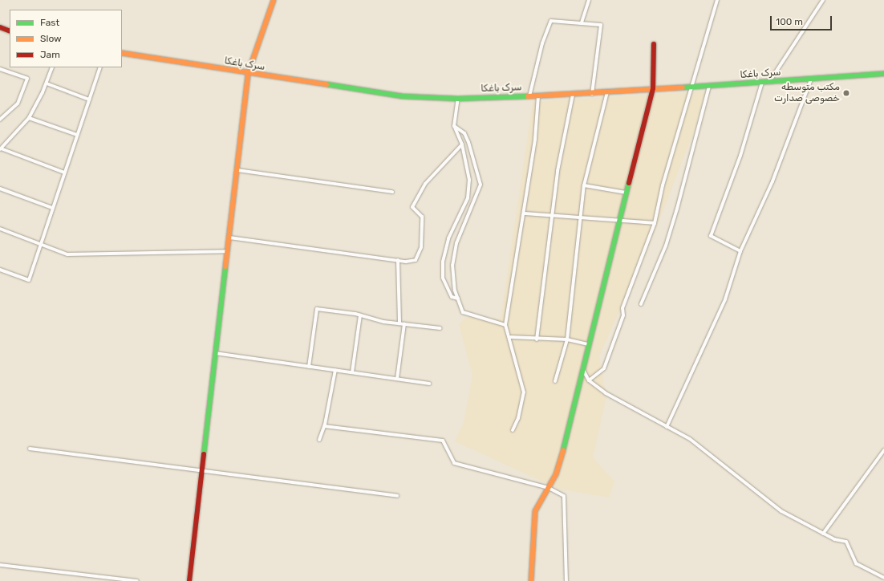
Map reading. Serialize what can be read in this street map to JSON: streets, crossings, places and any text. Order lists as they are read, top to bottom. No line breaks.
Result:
{"streets":{"street":["سرک باغکا"]},"places":["مکتب متوسطه خصوصی صدارت"],"legend":["Fast","Slow","Jam"],"scale_bar":"100 m"}
